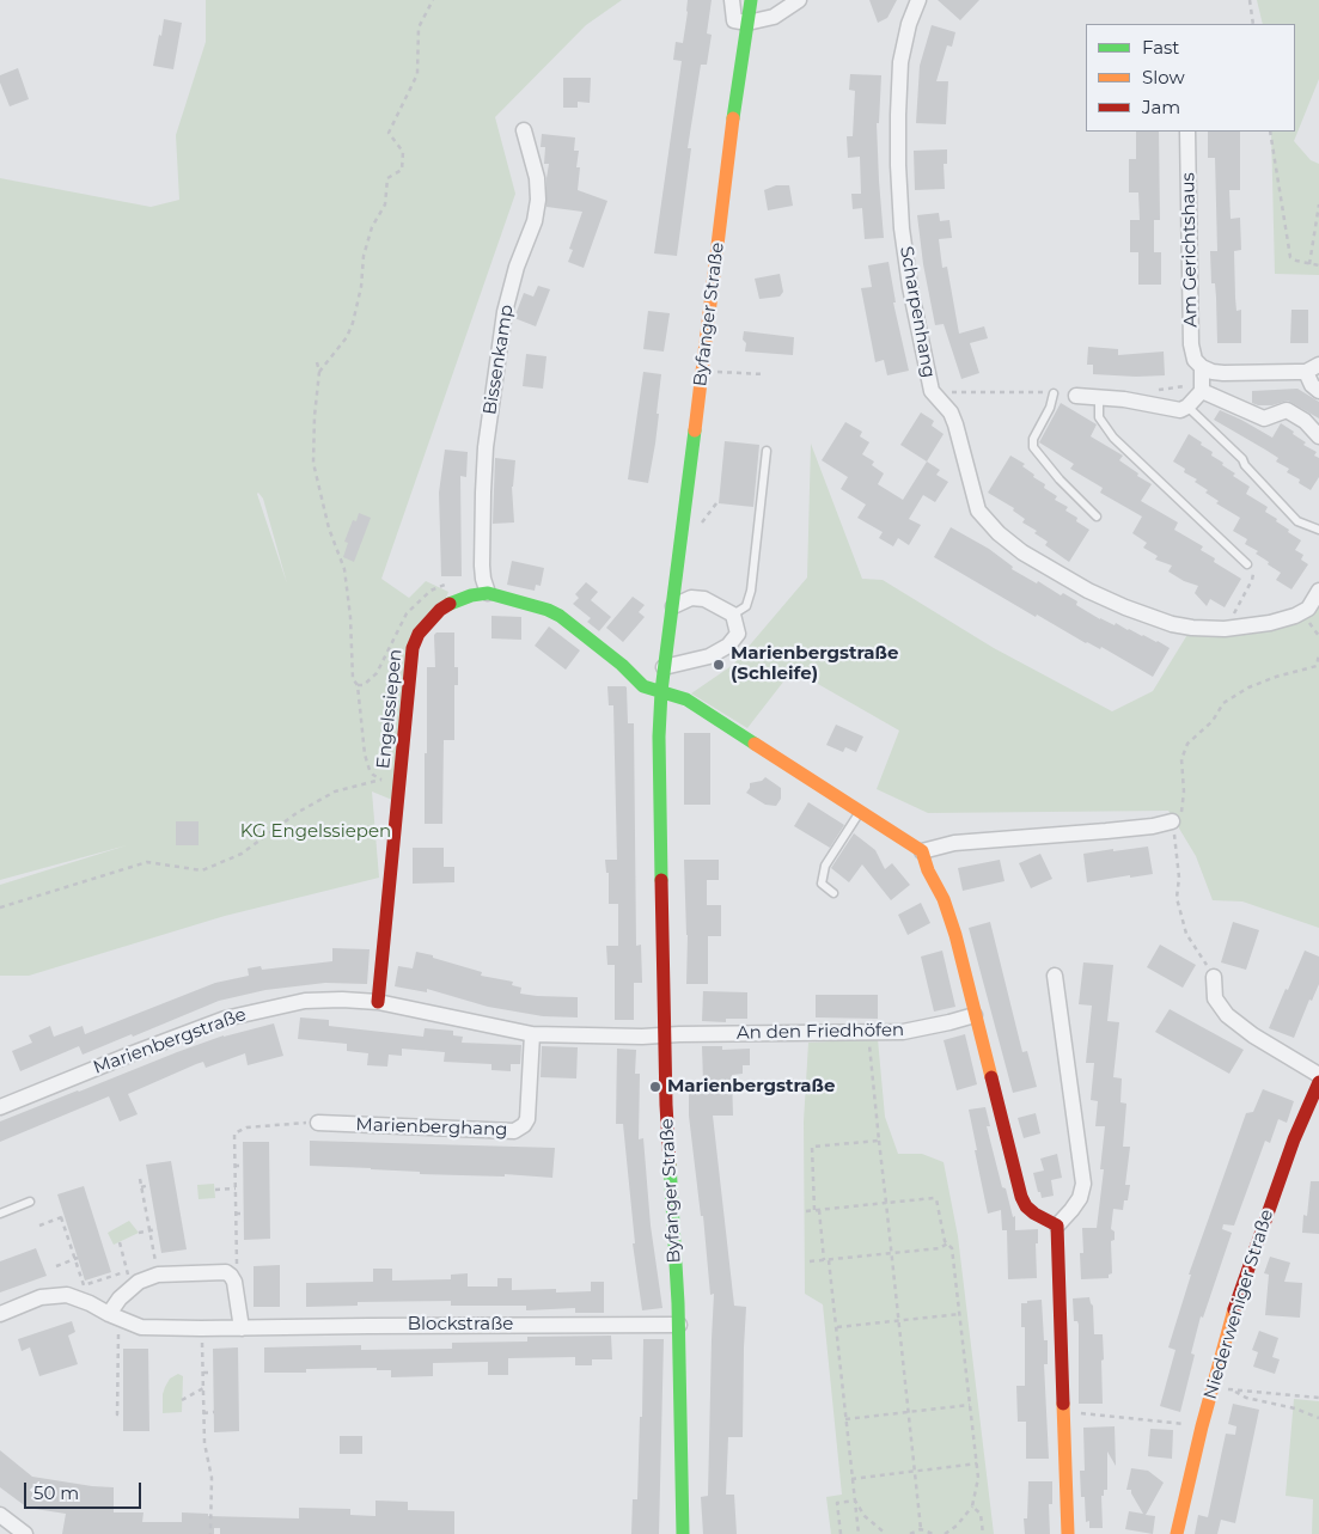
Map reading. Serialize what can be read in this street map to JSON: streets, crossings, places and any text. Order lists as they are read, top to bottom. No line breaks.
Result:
{"streets":{"street":["Am Gerichtshaus","Scharpenhang","Byfanger Straße","Bissenkamp","Engelssiepen","An den Friedhöfen","Marienbergstraße","Marienberghang","Niederweniger Straße","Blockstraße"]},"crossings":[["Byfanger Straße","An den Friedhöfen"],["Byfanger Straße","Marienbergstraße"],["Byfanger Straße","Blockstraße"],["Bissenkamp","Engelssiepen"],["Engelssiepen","Marienbergstraße"],["An den Friedhöfen","Marienbergstraße"],["Marienbergstraße","Marienberghang"]],"parks":["KG Engelssiepen"],"places":["Marienbergstraße (Schleife)","Marienbergstraße"],"legend":["Fast","Slow","Jam"],"scale_bar":"50 m"}
